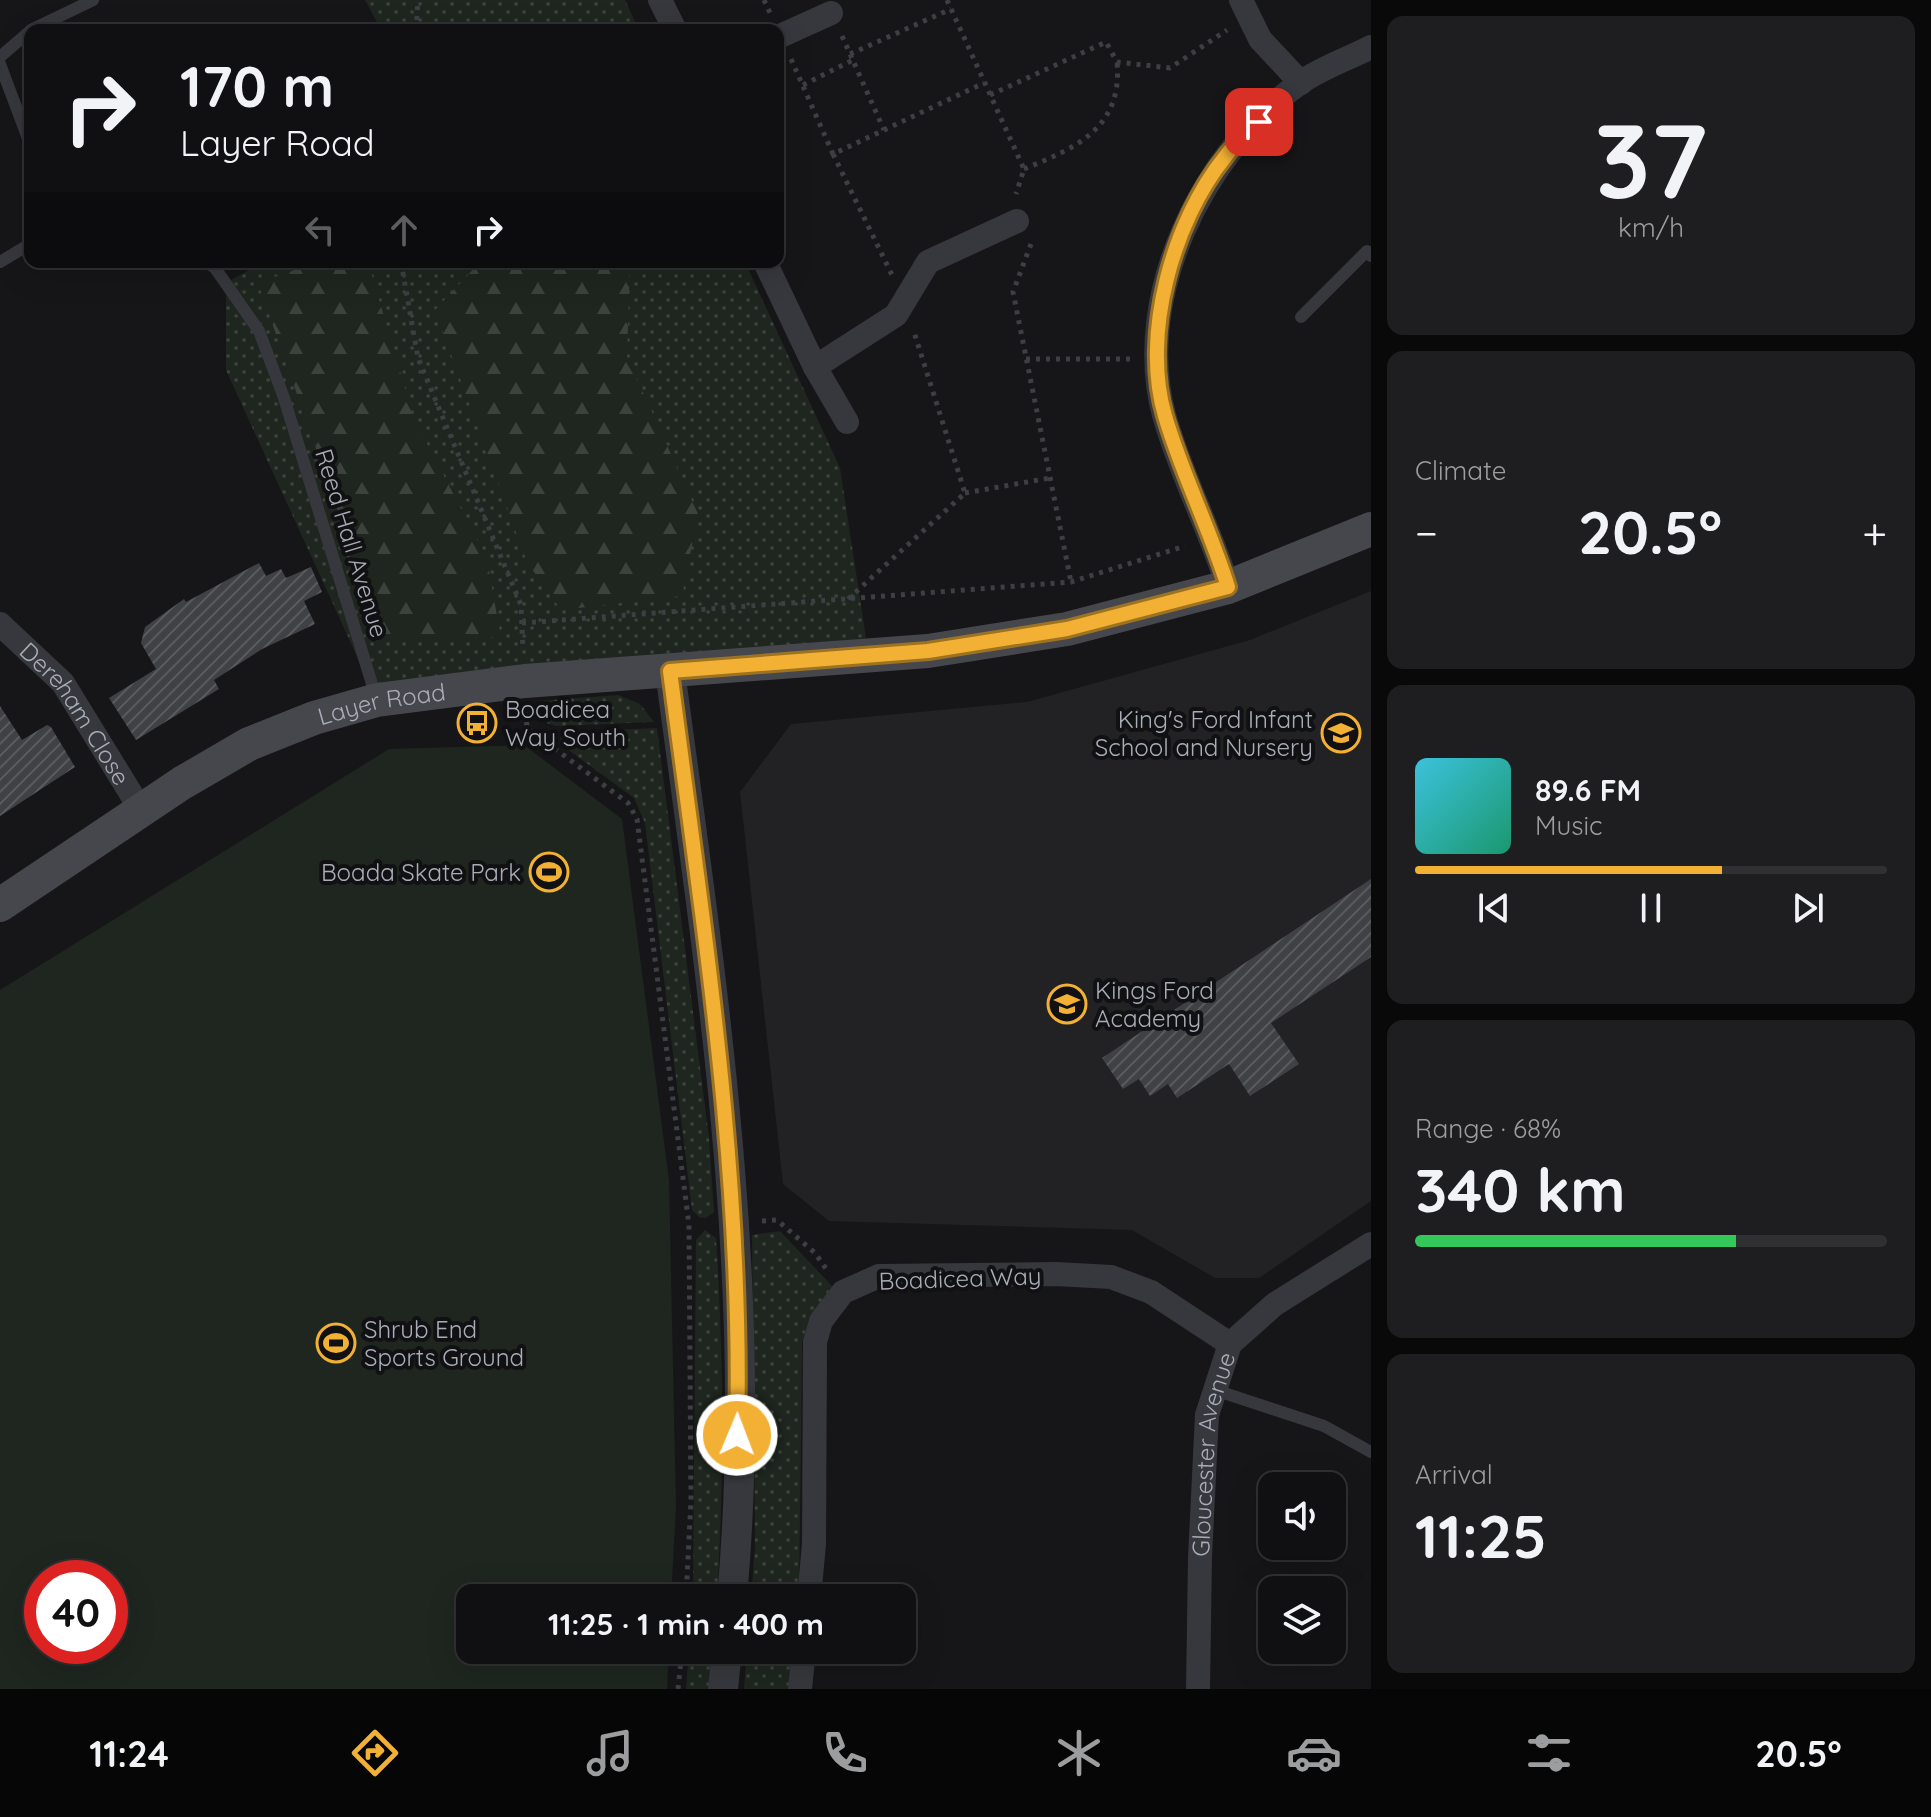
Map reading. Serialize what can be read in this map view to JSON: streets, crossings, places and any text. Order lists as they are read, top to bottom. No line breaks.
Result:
{"streets":{"main road":["Layer Road"],"street":["Dereham Close","Boadicea Way","Gloucester Avenue"],"lane":["Reed Hall Avenue"]},"crossings":[["Reed Hall Avenue","Layer Road"],["Layer Road","Dereham Close"],["Boadicea Way","Gloucester Avenue"]],"places":{"bus stop":["Boadicea Way South"],"school or university":["King's Ford Infant School and Nursery","Kings Ford Academy"],"sports":["Boada Skate Park","Shrub End Sports Ground"]},"page":{"tile":[["37","km/h"],"Climate",["Range · 68%","340 km"],["Arrival","11:25"]],"turn":["170 m","Layer Road"],"heat":["−","20.5°","+"],"song":["89.6 FM","Music"],"limit":"40","trip":"11:25 · 1 min · 400 m","tabs":["11:24","20.5°"]}}
